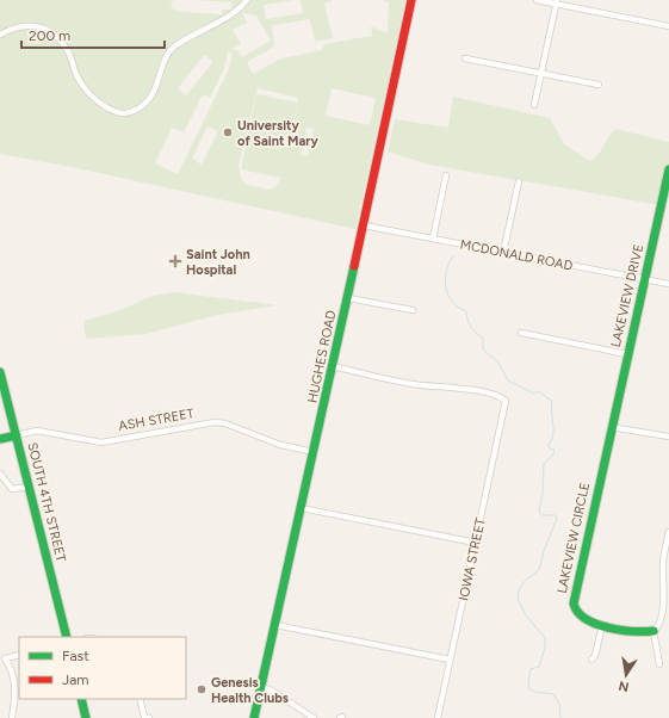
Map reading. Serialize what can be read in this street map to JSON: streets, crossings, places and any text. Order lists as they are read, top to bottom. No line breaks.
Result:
{"streets":{"main road":["LAKEVIEW DRIVE","HUGHES ROAD","ASH STREET","SOUTH 4TH STREET","LAKEVIEW CIRCLE"],"street":["MCDONALD ROAD","IOWA STREET"]},"crossings":[["MCDONALD ROAD","LAKEVIEW DRIVE"],["MCDONALD ROAD","HUGHES ROAD"],["LAKEVIEW DRIVE","LAKEVIEW CIRCLE"],["HUGHES ROAD","ASH STREET"],["HUGHES ROAD","IOWA STREET"],["ASH STREET","SOUTH 4TH STREET"]],"places":{"other":["University of Saint Mary","Genesis Health Clubs"],"health":["Saint John Hospital"]},"legend":["Fast","Jam"],"scale_bar":"200 m","north":"bottom"}
